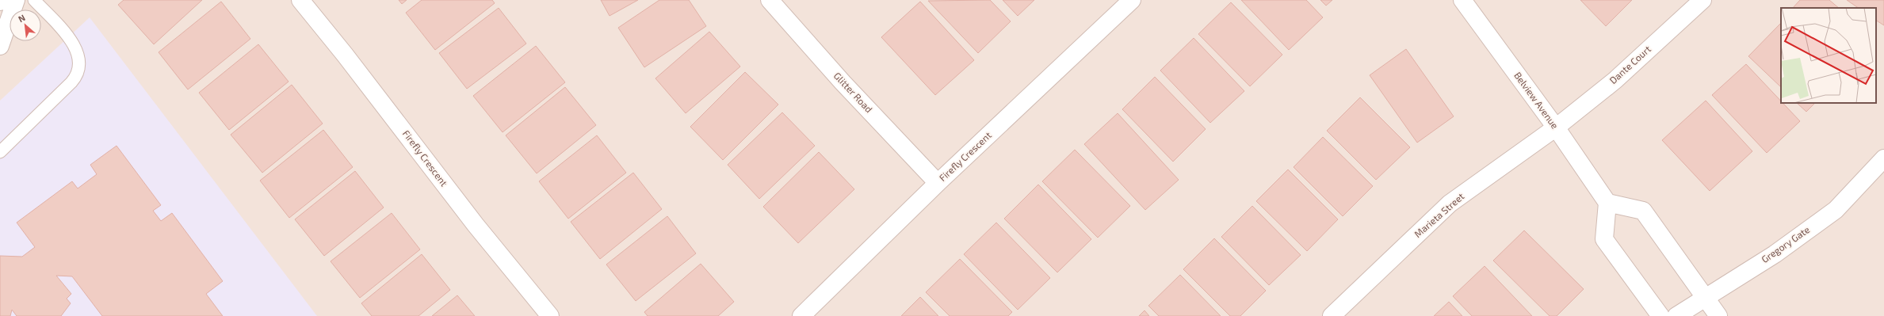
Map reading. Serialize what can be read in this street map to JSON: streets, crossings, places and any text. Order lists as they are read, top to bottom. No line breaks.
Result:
{"streets":{"street":["Dante Court","Glitter Road","Belview Avenue","Firefly Crescent","Marieta Street","Gregory Gate"]},"crossings":[["Dante Court","Belview Avenue"],["Dante Court","Marieta Street"],["Glitter Road","Firefly Crescent"],["Belview Avenue","Marieta Street"]],"north":"top left"}
